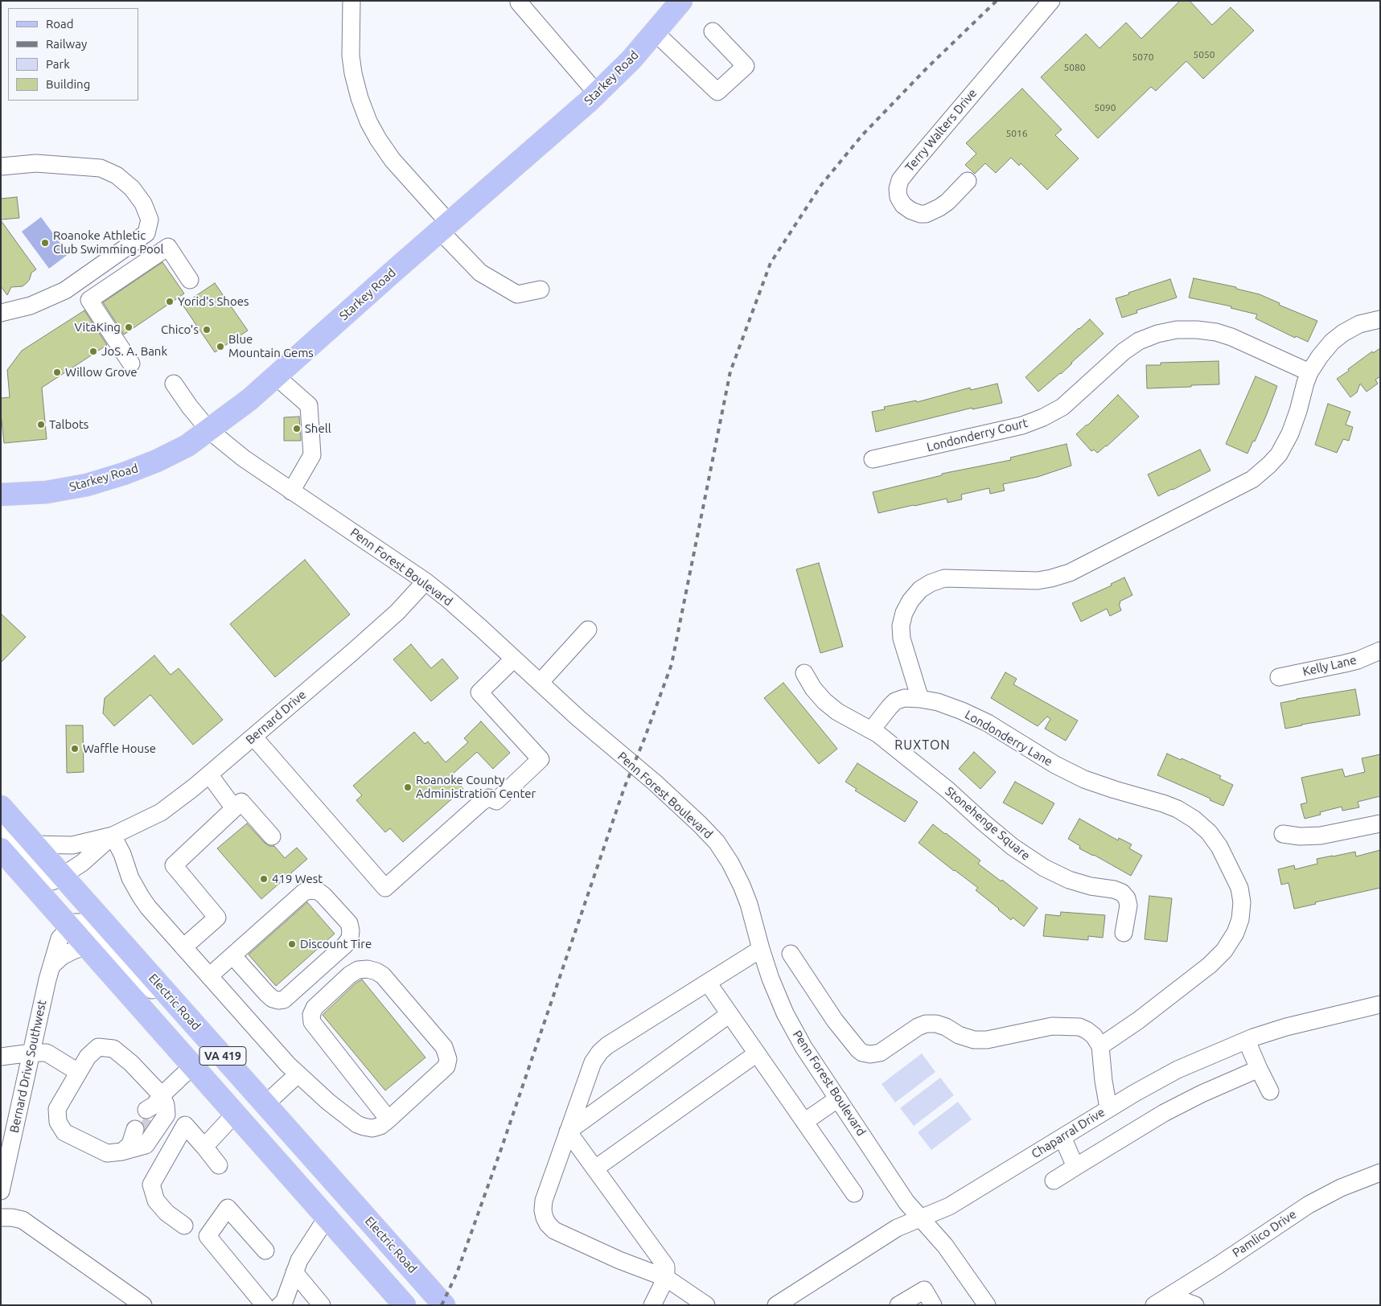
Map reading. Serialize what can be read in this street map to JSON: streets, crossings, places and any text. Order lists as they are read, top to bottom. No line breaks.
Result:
{"streets":{"main road":["Starkey Road","Electric Road","VA 419"],"street":["Terry Walters Drive","Londonderry Court","Penn Forest Boulevard","Kelly Lane","Bernard Drive","Londonderry Lane","Stonehenge Square","Bernard Drive Southwest","Chaparral Drive","Pamlico Drive"]},"crossings":[["Starkey Road","Penn Forest Boulevard"],["Penn Forest Boulevard","Bernard Drive"],["Penn Forest Boulevard","Chaparral Drive"],["Bernard Drive","Electric Road"],["Bernard Drive","VA 419"],["VA 419","Bernard Drive Southwest"]],"districts":["RUXTON"],"places":["Roanoke Athletic Club Swimming Pool","Yorid's Shoes","VitaKing","Chico's","Blue Mountain Gems","JoS. A. Bank","Willow Grove","Talbots","Shell","Waffle House","Roanoke County Administration Center","419 West","Discount Tire"],"house_numbers":["5050","5070","5080","5090","5016"],"legend":["Road","Railway","Park","Building"]}
